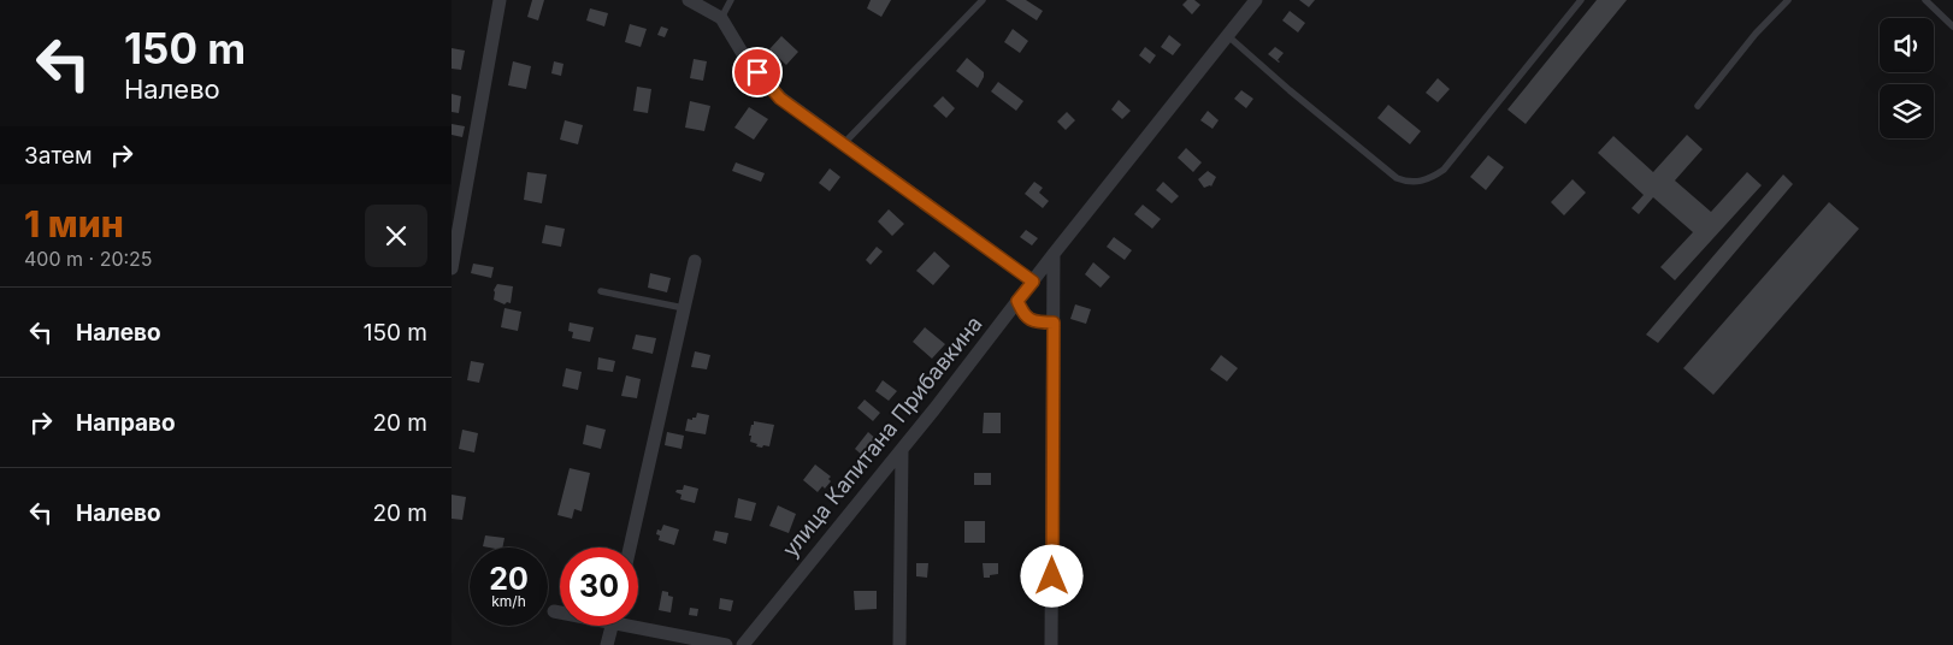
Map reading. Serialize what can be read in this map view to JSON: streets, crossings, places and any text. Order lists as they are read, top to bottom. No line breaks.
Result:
{"streets":{"street":["улица Капитана Прибавкина"]},"page":{"turn":["150 m","Налево"],"then":"Затем","heading":["1 мин","400 m · 20:25"],"list":[{"name":"Налево","value":"150 m"},{"name":"Направо","value":"20 m"},{"name":"Налево","value":"20 m"}],"speed":"20 km/h","limit":"30"}}
